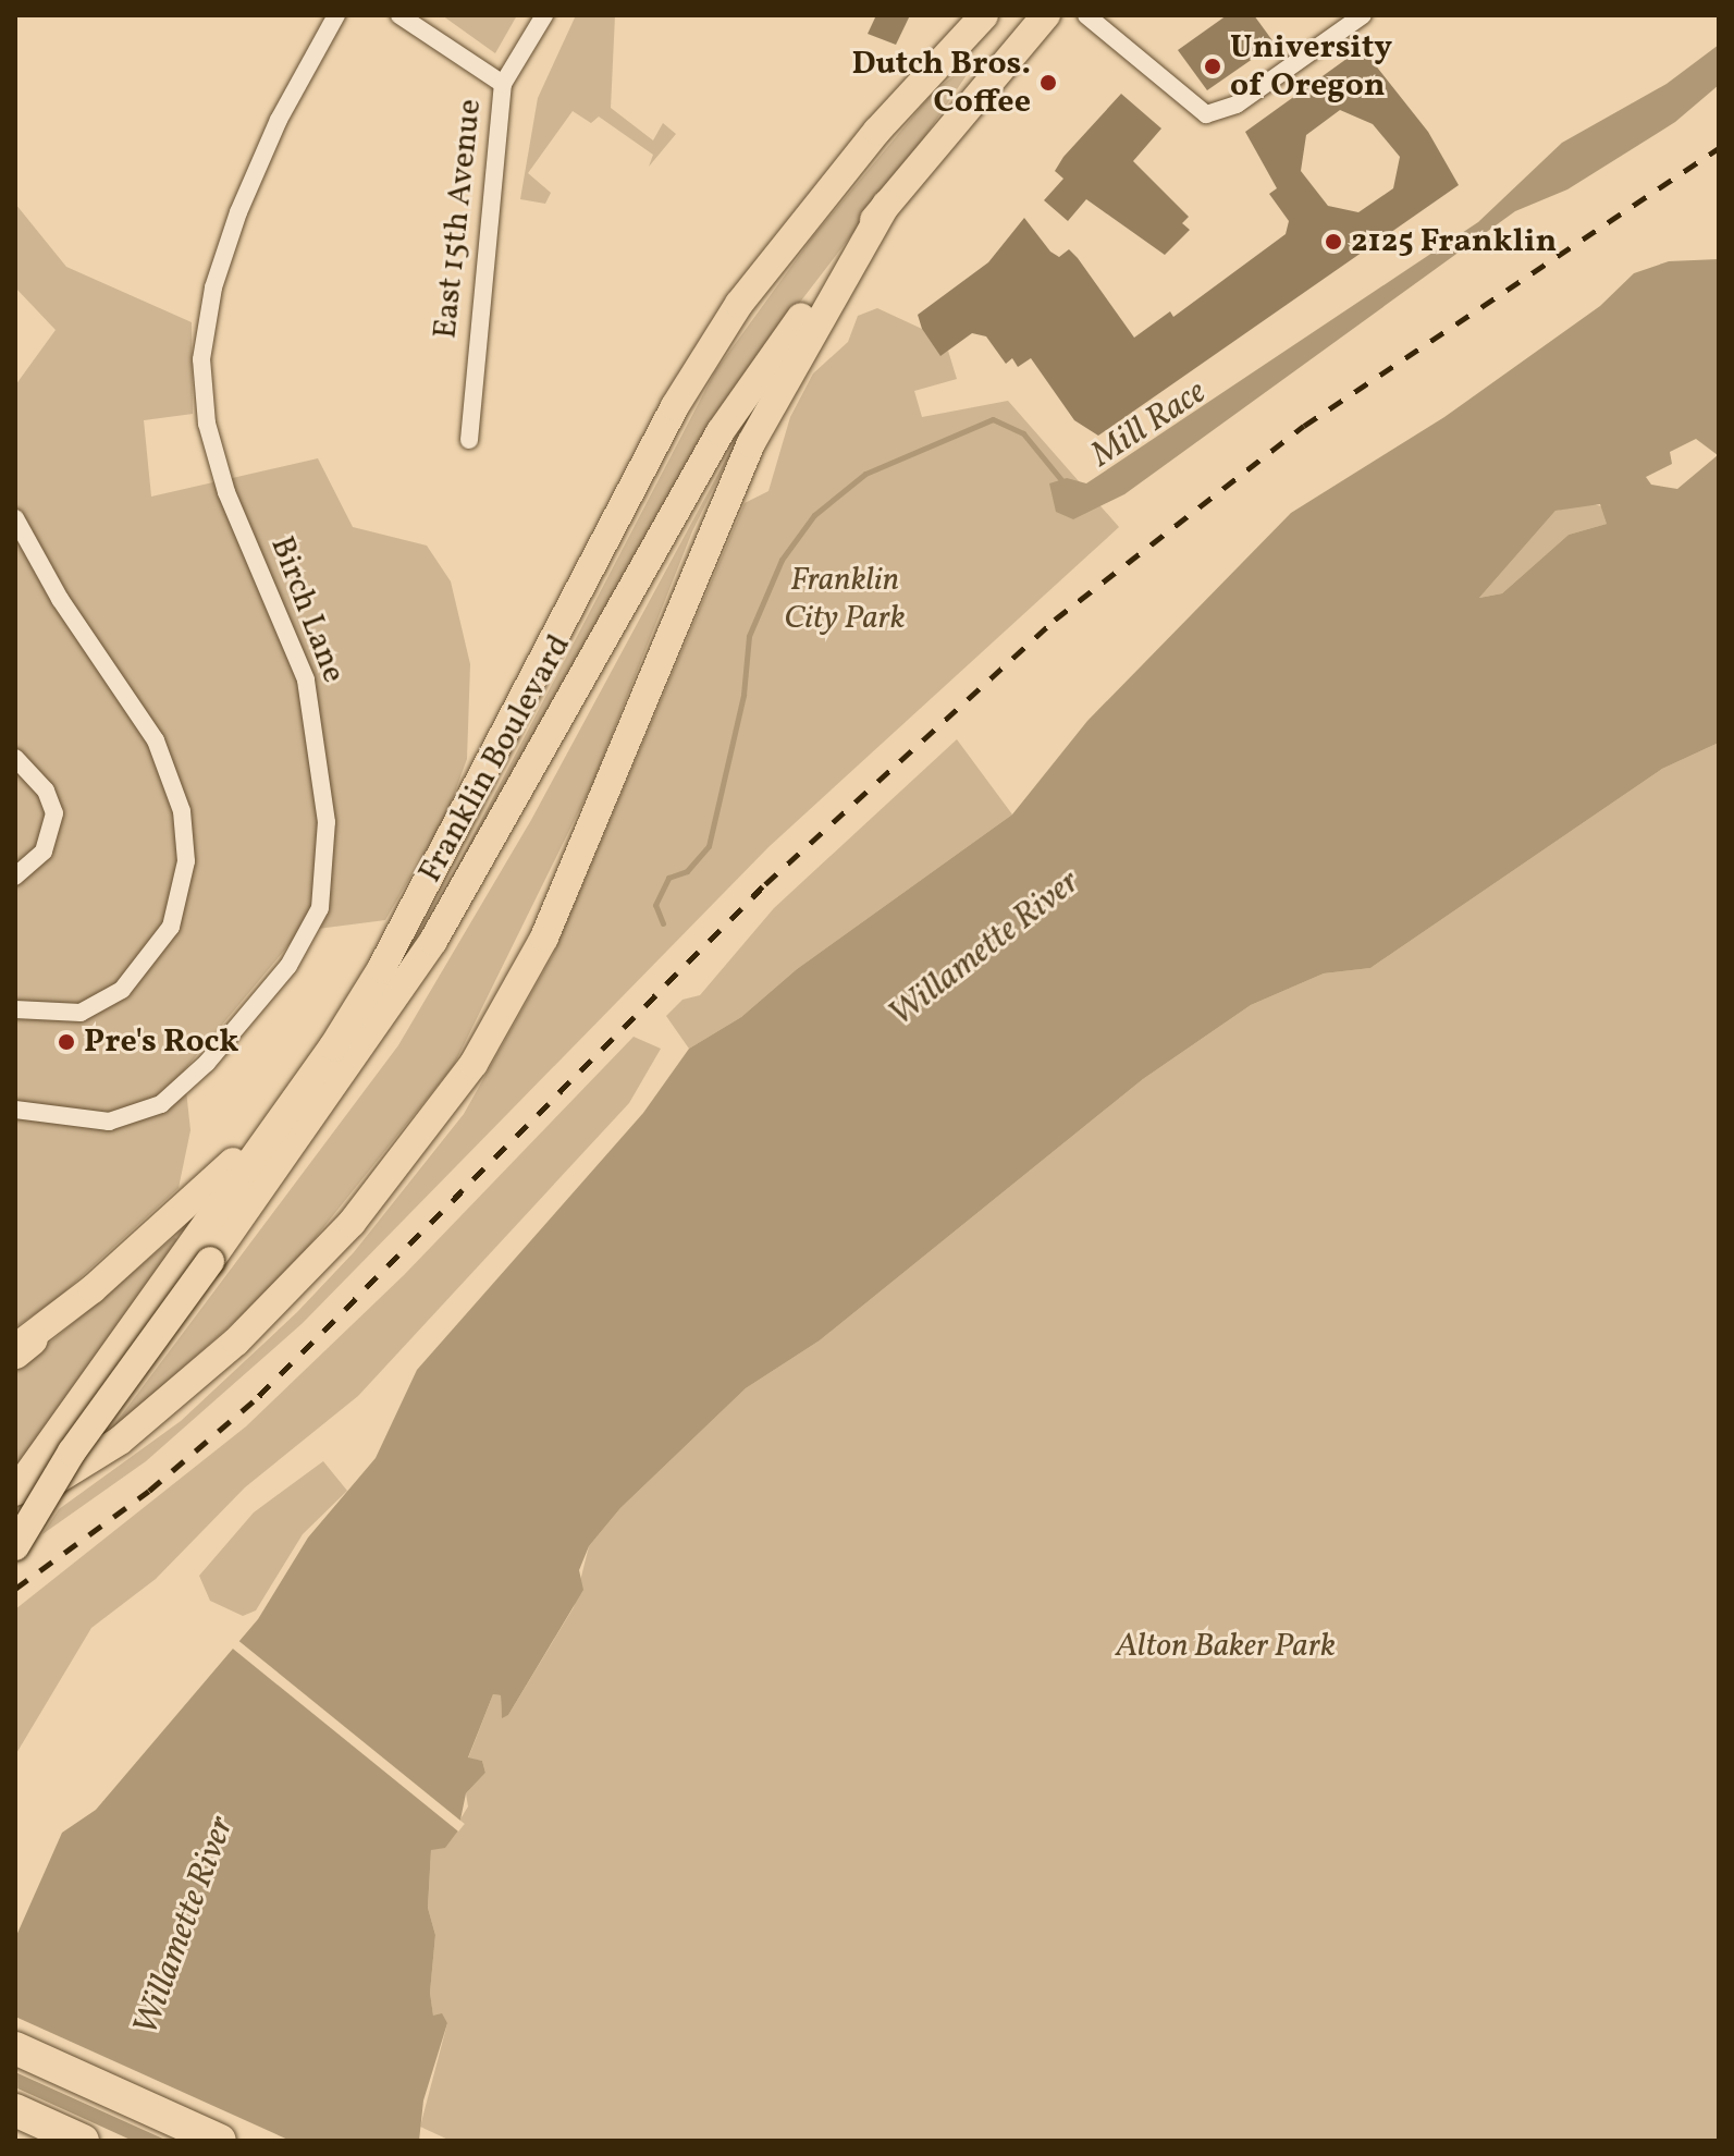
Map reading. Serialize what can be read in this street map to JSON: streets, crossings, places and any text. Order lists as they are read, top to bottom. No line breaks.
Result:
{"streets":{"main road":["Franklin Boulevard"],"street":["East 15th Avenue","Birch Lane"]},"water":["Mill Race","Willamette River"],"parks":["Franklin City Park","Alton Baker Park"],"places":["University of Oregon","Dutch Bros. Coffee","2125 Franklin","Pre's Rock"]}
